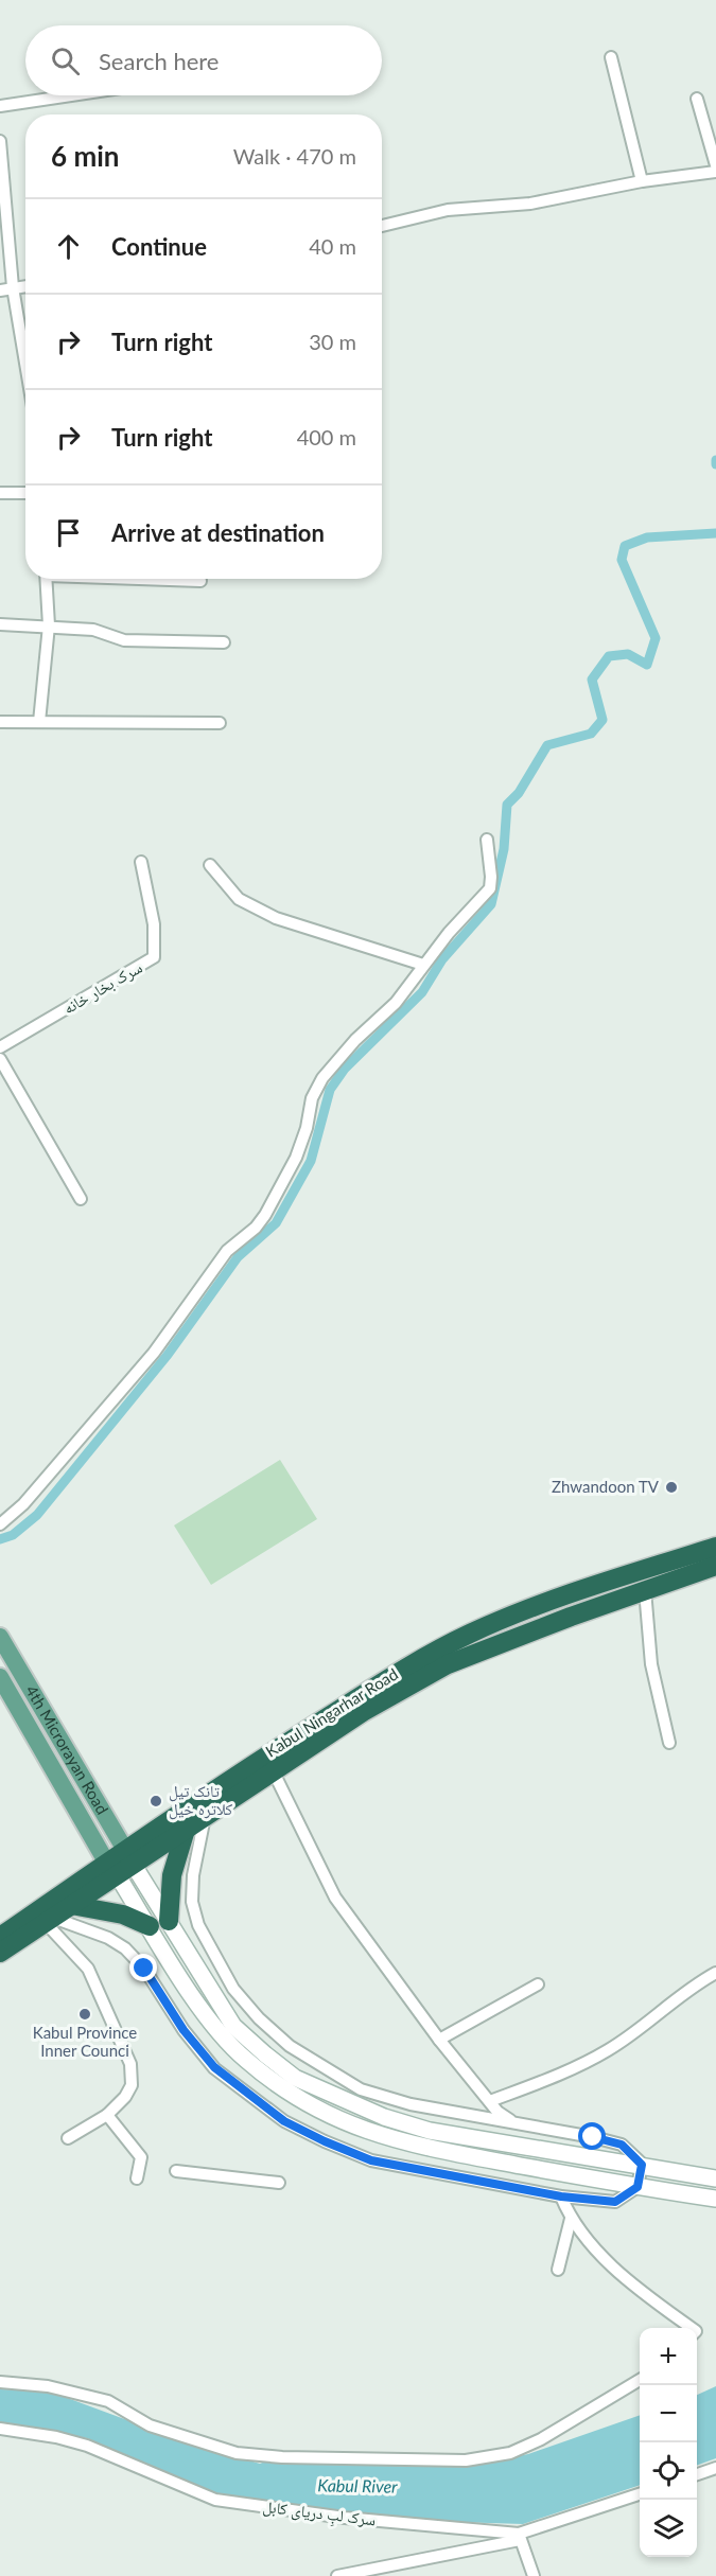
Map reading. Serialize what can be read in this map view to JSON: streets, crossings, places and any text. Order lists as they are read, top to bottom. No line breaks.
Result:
{"streets":{"highway":["Kabul Ningarhar Road"],"main road":["4th Microrayan Road"],"street":["سرک بخار خانه","سرک لبِ دریای کابل"]},"crossings":[["Kabul Ningarhar Road","4th Microrayan Road"]],"water":["Kabul River"],"places":["Zhwandoon TV","تانک تیل کلاتره خیل","Kabul Province Inner Counci"],"page":{"search":"Search here","heading":["6 min","Walk · 470 m"],"list":[["Continue","40 m"],["Turn right","30 m"],["Turn right","400 m"],"Arrive at destination"],"map_buttons":["+","−"]}}
